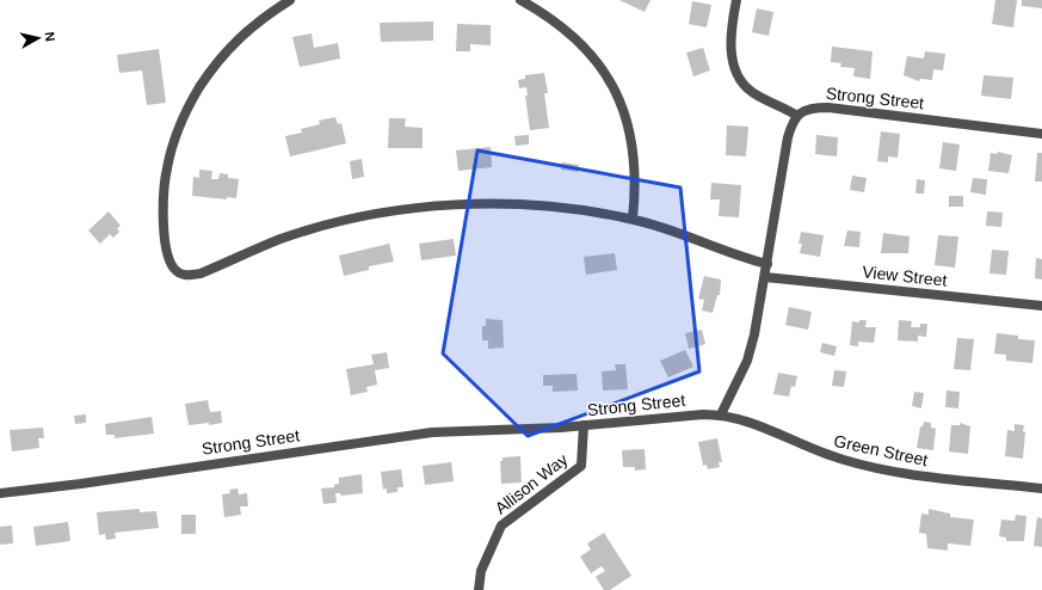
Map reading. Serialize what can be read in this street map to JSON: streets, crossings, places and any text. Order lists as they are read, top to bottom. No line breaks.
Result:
{"streets":{"street":["Strong Street","View Street","Green Street","Allison Way"]},"crossings":[["Strong Street","Green Street"],["Strong Street","Allison Way"]],"north":"right"}
